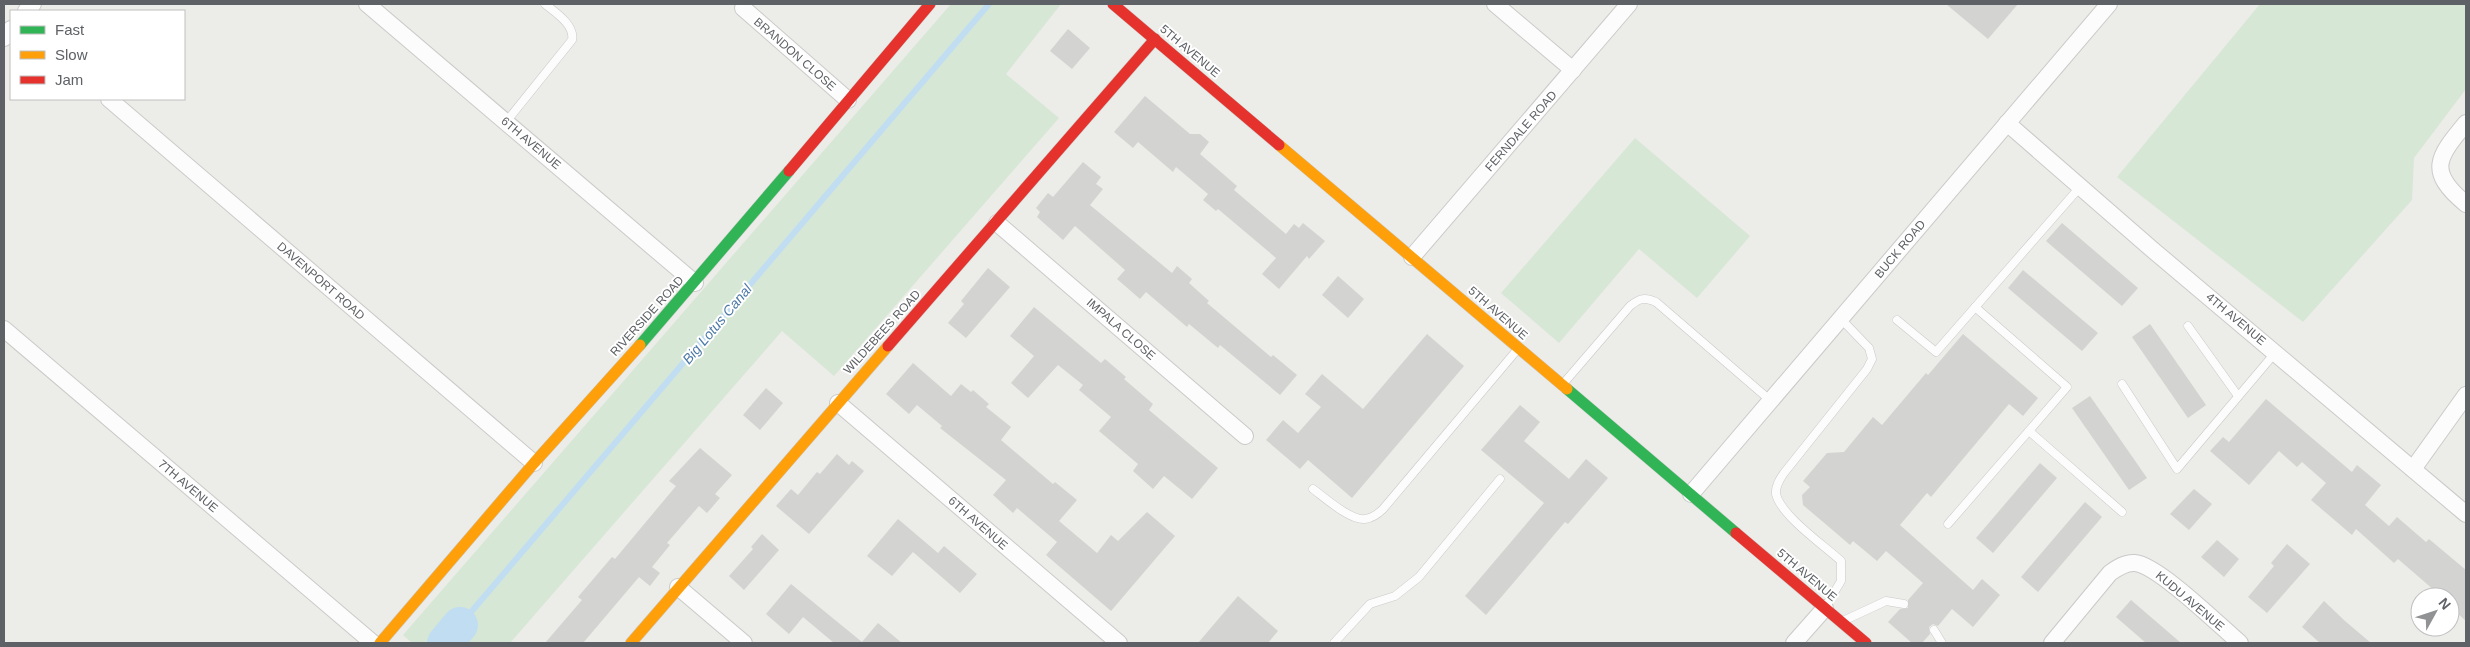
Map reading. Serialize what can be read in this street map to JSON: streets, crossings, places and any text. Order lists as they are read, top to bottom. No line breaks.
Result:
{"streets":{"street":["5TH AVENUE","BRANDON CLOSE","FERNDALE ROAD","6TH AVENUE","BUCK ROAD","DAVENPORT ROAD","RIVERSIDE ROAD","4TH AVENUE","IMPALA CLOSE","WILDEBEES ROAD","7TH AVENUE","KUDU AVENUE"]},"crossings":[["5TH AVENUE","FERNDALE ROAD"],["5TH AVENUE","BUCK ROAD"],["5TH AVENUE","WILDEBEES ROAD"],["BRANDON CLOSE","RIVERSIDE ROAD"],["6TH AVENUE","RIVERSIDE ROAD"],["6TH AVENUE","WILDEBEES ROAD"],["BUCK ROAD","4TH AVENUE"],["DAVENPORT ROAD","RIVERSIDE ROAD"],["IMPALA CLOSE","WILDEBEES ROAD"]],"water":["Big Lotus Canal"],"legend":["Fast","Slow","Jam"],"north":"top right"}
